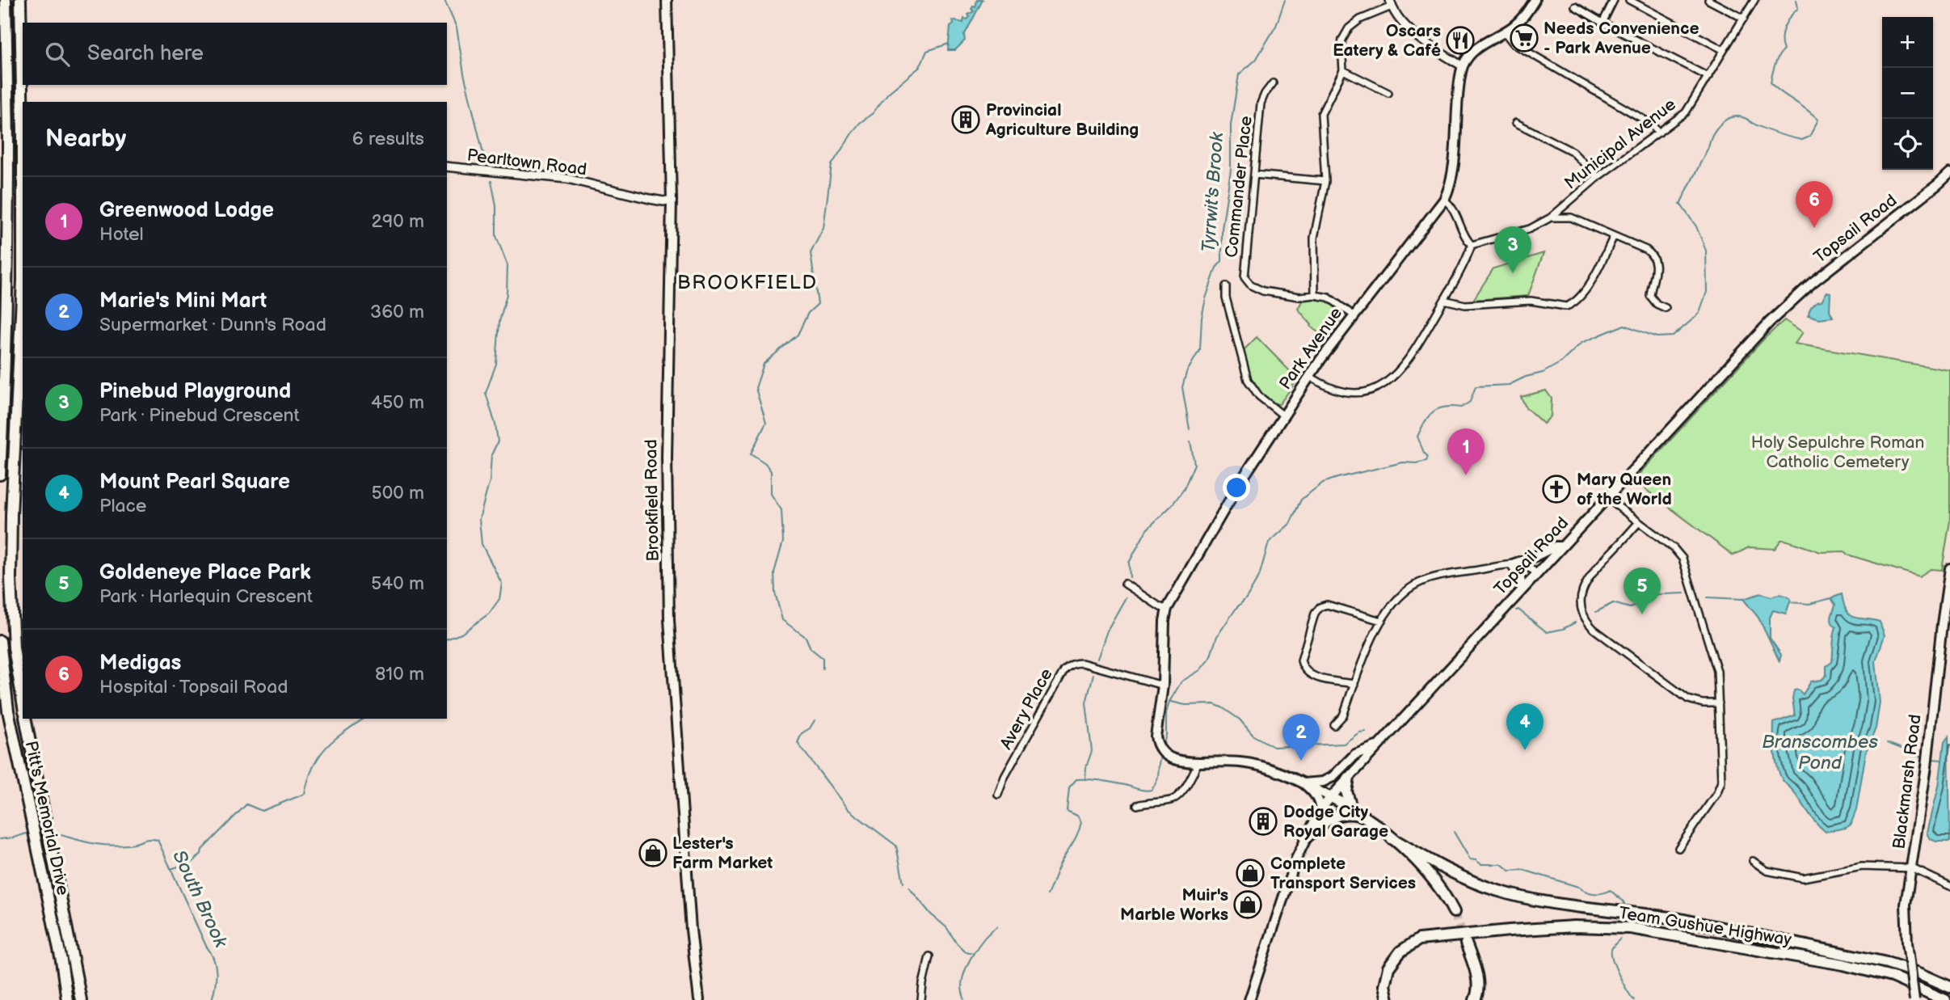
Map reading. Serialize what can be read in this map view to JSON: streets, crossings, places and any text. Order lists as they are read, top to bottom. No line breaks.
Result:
{"streets":{"highway":["Pitt's Memorial Drive","Team Gushue Highway"],"main road":["Topsail Road","Park Avenue","Brookfield Road","Blackmarsh Road"],"street":["Municipal Avenue","Pearltown Road","Commander Place","Avery Place"]},"crossings":[["Pearltown Road","Brookfield Road"],["Commander Place","Park Avenue"],["Park Avenue","Avery Place"]],"districts":["BROOKFIELD"],"water":["Tyrrwit's Brook","Branscombes Pond","South Brook"],"parks":["Holy Sepulchre Roman Catholic Cemetery"],"places":{"supermarket":["Needs Convenience - Park Avenue"],"restaurant":["Oscars Eatery & Café"],"building":["Provincial Agriculture Building","Dodge City Royal Garage"],"church":["Mary Queen of the World"],"shop":["Lester's Farm Market","Complete Transport Services","Muir's Marble Works"]},"page":{"map_buttons":["+","−"],"search":"Search here","heading":["Nearby","6 results"],"list":[{"mark":"1","name":"Greenwood Lodge","note":"Hotel","value":"290 m"},{"mark":"2","name":"Marie's Mini Mart","note":"Supermarket · Dunn's Road","value":"360 m"},{"mark":"3","name":"Pinebud Playground","note":"Park · Pinebud Crescent","value":"450 m"},{"mark":"4","name":"Mount Pearl Square","note":"Place","value":"500 m"},{"mark":"5","name":"Goldeneye Place Park","note":"Park · Harlequin Crescent","value":"540 m"},{"mark":"6","name":"Medigas","note":"Hospital · Topsail Road","value":"810 m"}],"pins":["6","3","1","5","4","2"]}}
